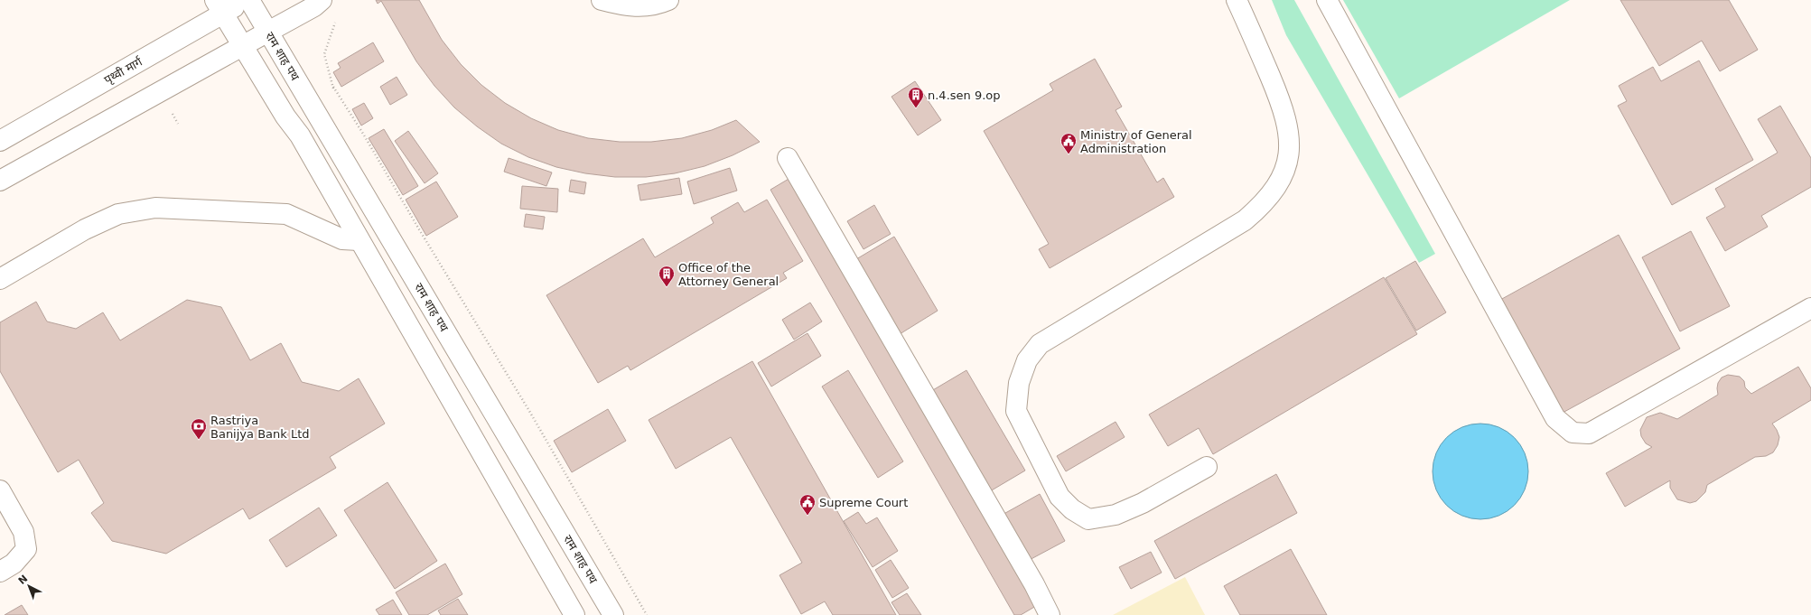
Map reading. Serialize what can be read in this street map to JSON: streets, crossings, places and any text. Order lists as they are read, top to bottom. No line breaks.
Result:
{"streets":{"main road":["राम शाह पथ","पृथ्वी मार्ग"]},"places":{"building":["n.4.sen 9.op","Office of the Attorney General"],"public building":["Ministry of General Administration","Supreme Court"],"bank":["Rastriya Banijya Bank Ltd"]},"north":"top left"}
